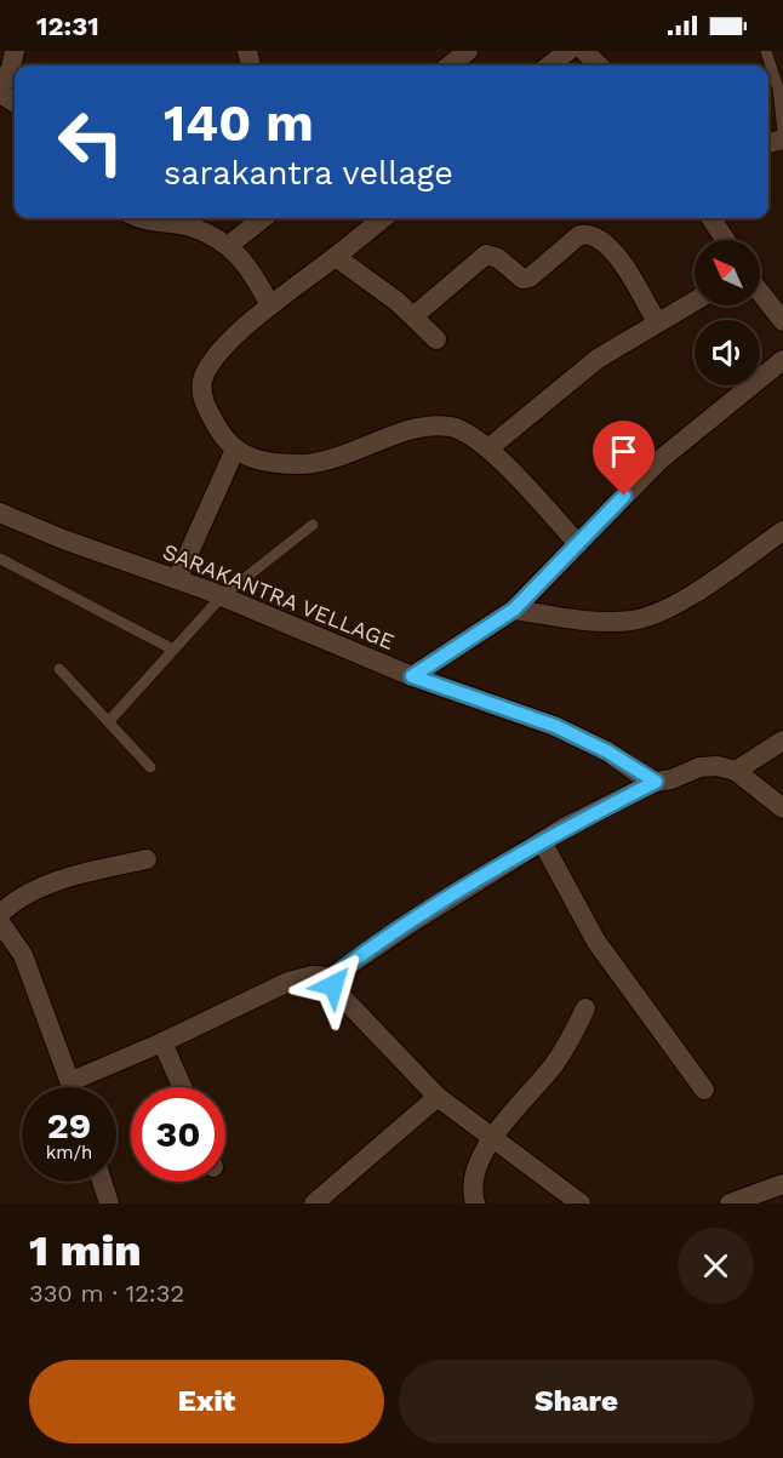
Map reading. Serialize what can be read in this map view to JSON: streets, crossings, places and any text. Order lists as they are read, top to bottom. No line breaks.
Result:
{"streets":{"street":["SARAKANTRA VELLAGE"]},"north":"top left","page":{"status":"12:31","turn":["140 m","sarakantra vellage"],"speed":"29 km/h","limit":"30","heading":["1 min","330 m · 12:32"],"buttons":["Exit","Share"]}}
